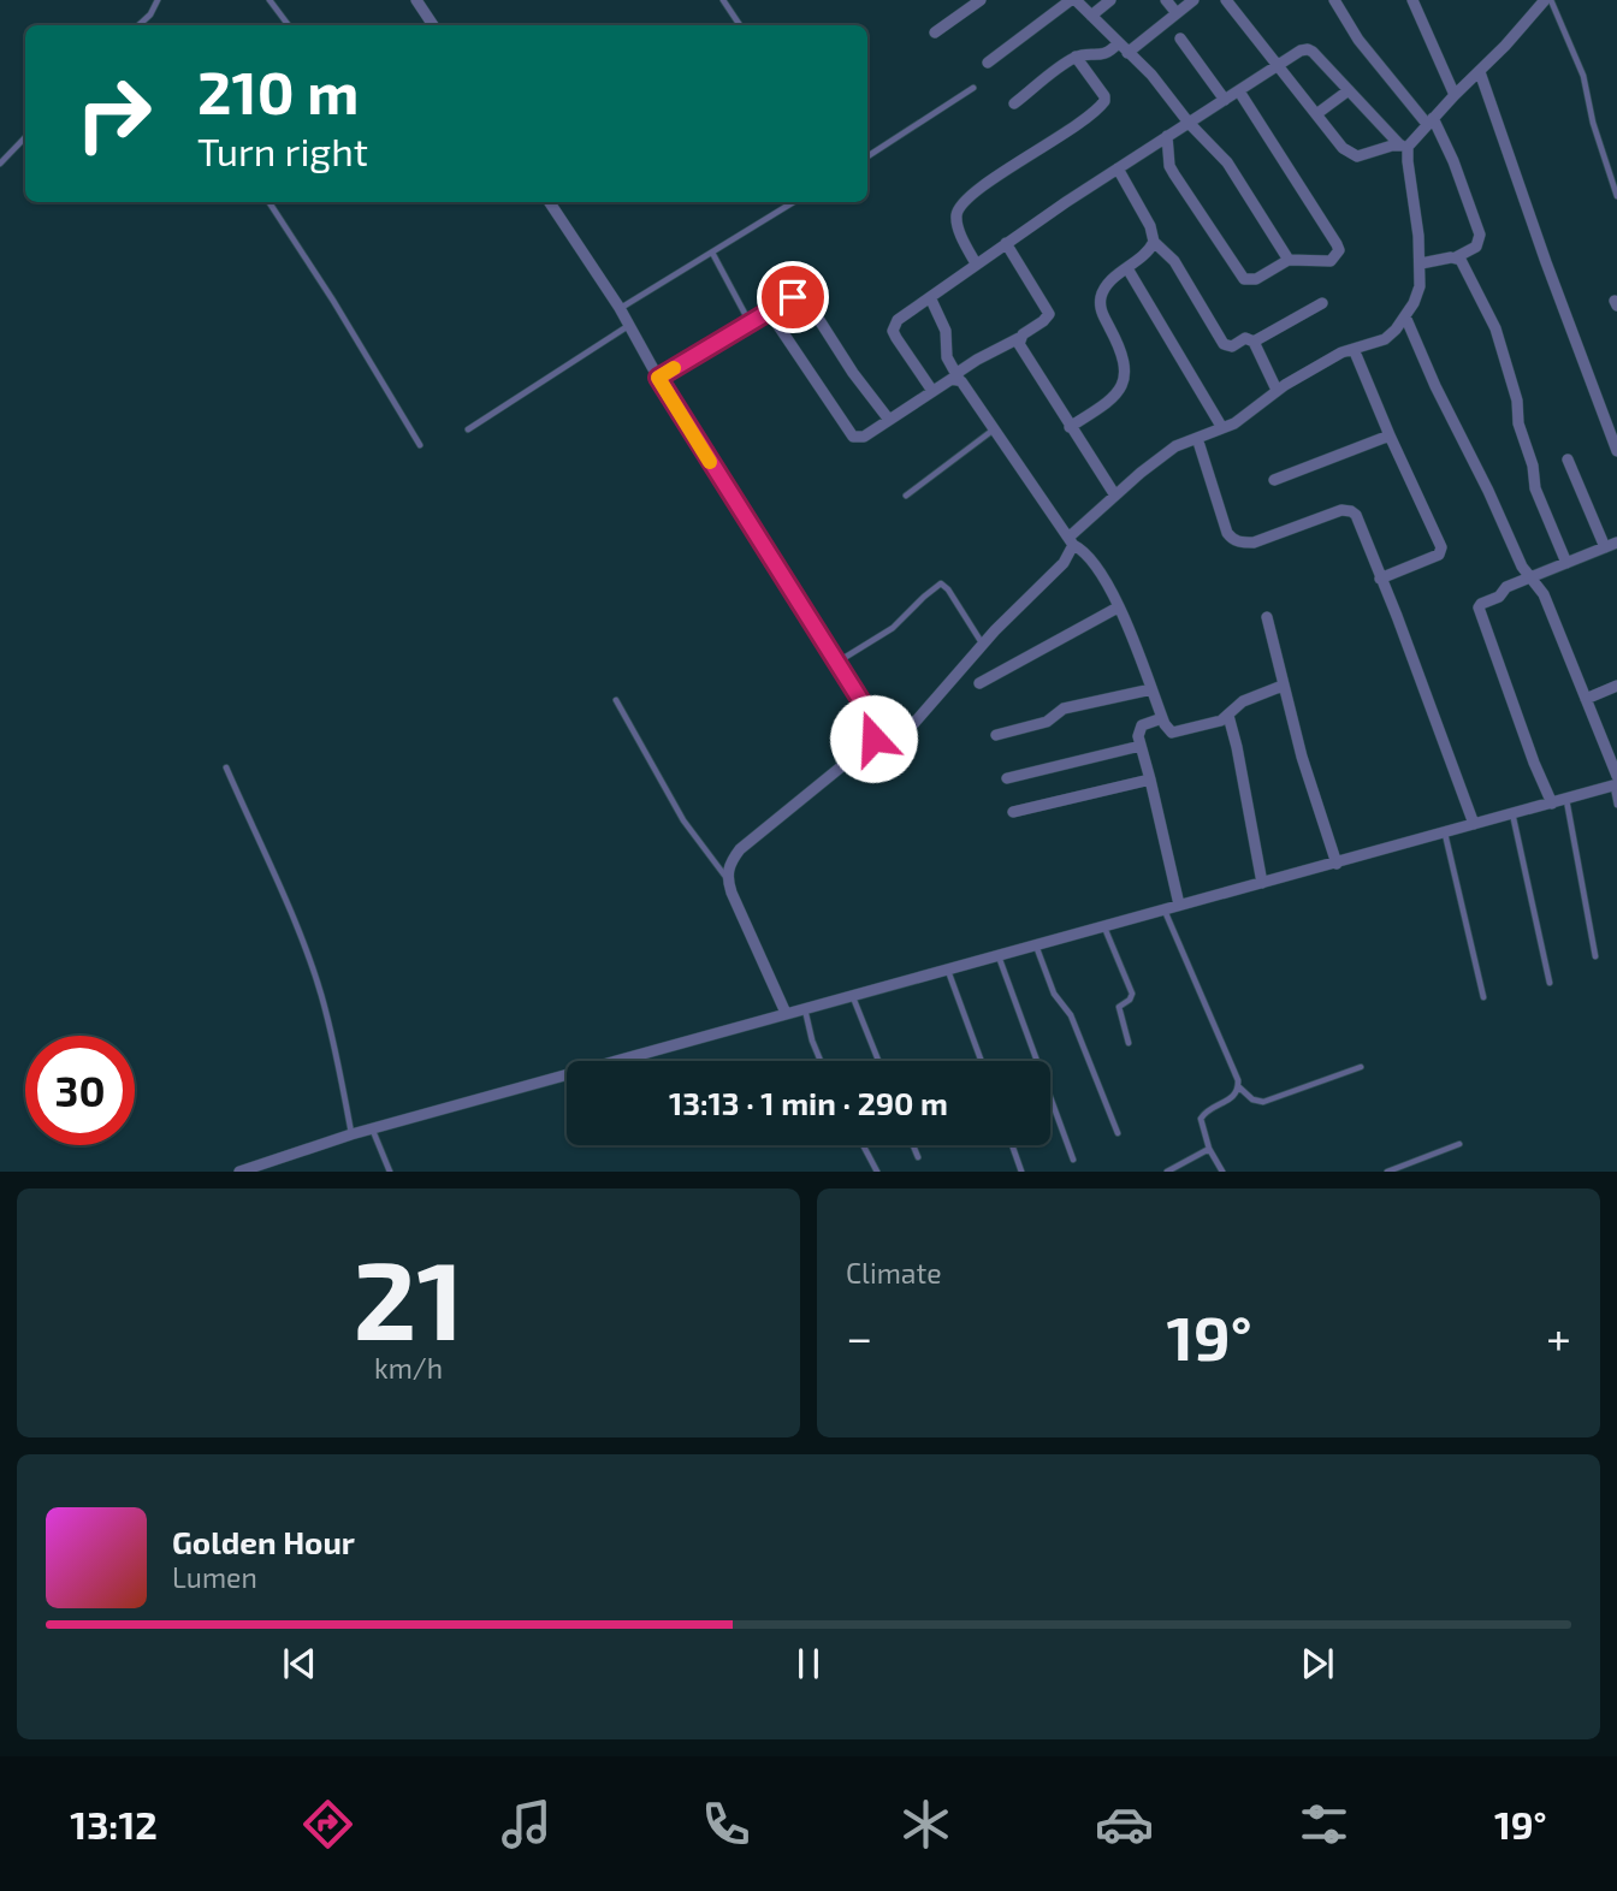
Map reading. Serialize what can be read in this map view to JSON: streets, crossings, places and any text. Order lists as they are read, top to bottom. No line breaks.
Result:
{"page":{"turn":["210 m","Turn right"],"limit":"30","trip":"13:13 · 1 min · 290 m","tile":[["21","km/h"],"Climate"],"heat":["−","19°","+"],"song":["Golden Hour","Lumen"],"tabs":["13:12","19°"]}}
